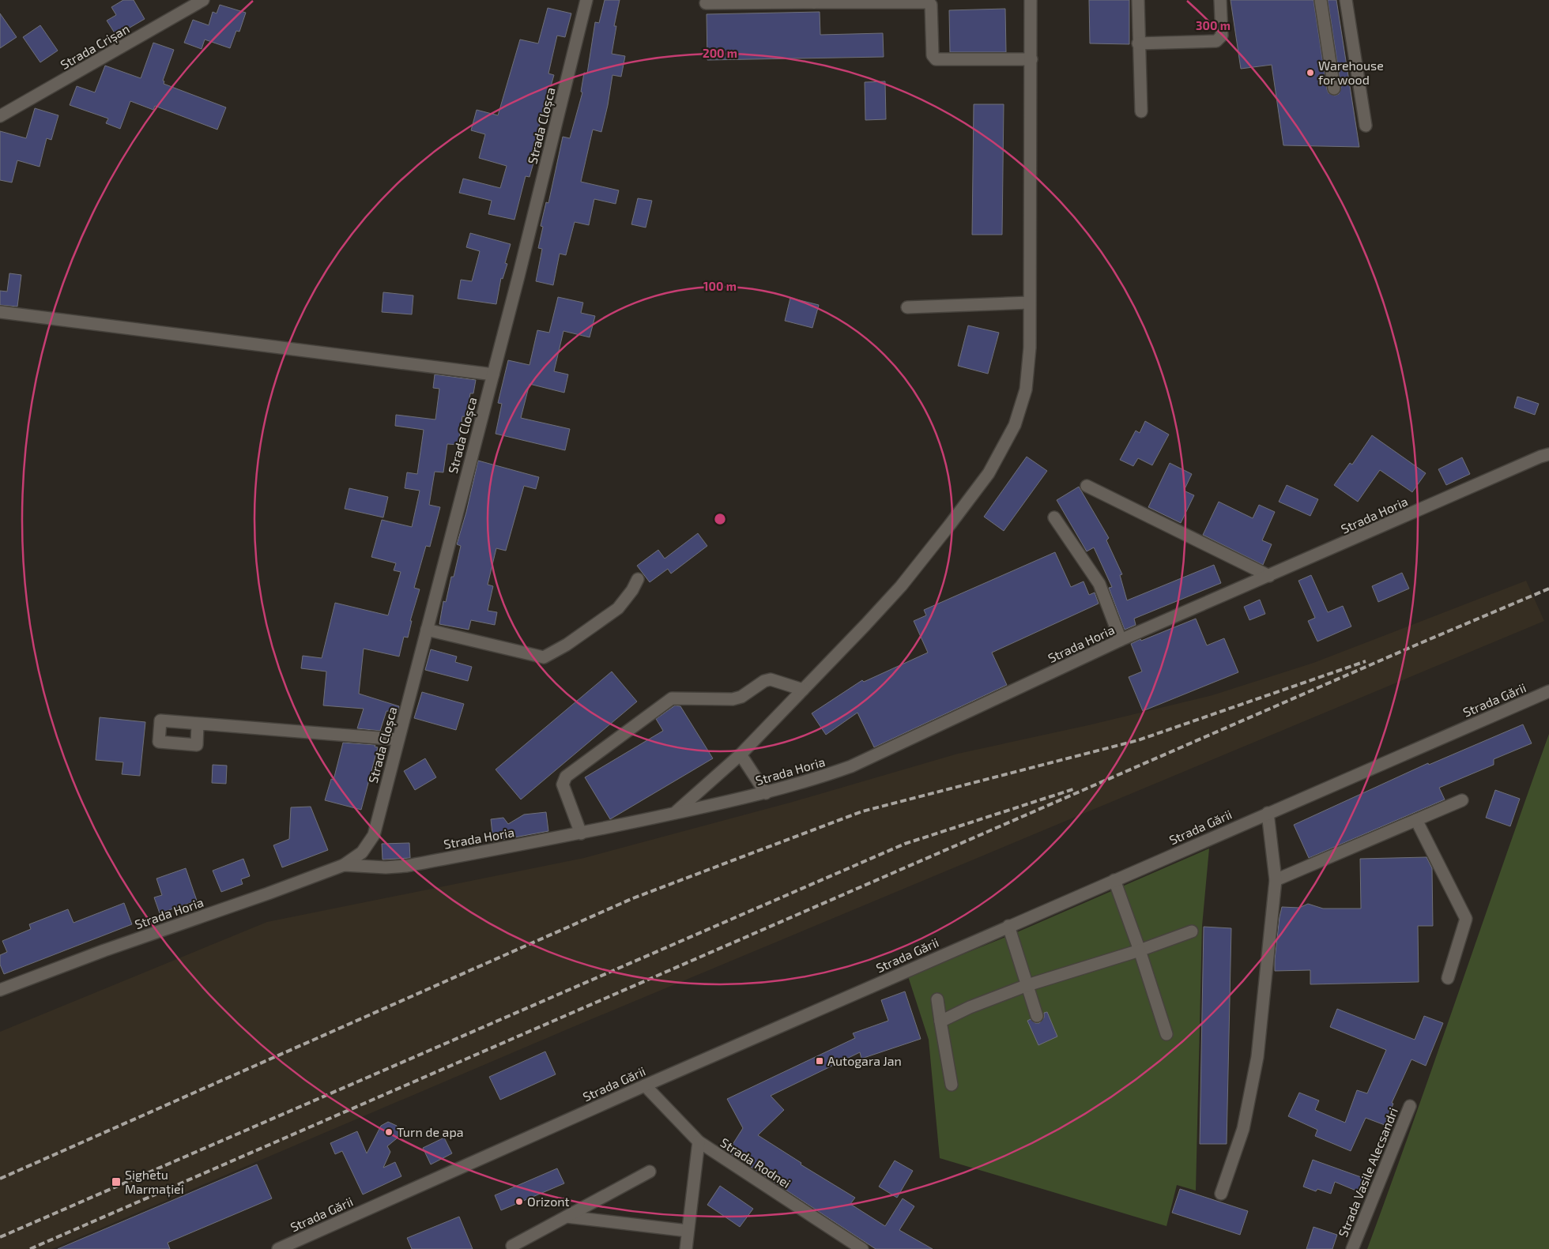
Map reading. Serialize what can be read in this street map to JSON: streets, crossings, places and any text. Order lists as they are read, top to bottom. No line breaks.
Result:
{"streets":{"street":["Strada Crișan","Strada Cloșca","Strada Horia","Strada Gării","Strada Rodnei","Strada Vasile Alecsandri"]},"crossings":[["Strada Cloșca","Strada Horia"],["Strada Gării","Strada Rodnei"]],"places":{"other":["Warehouse for wood","Turn de apa","Orizont"],"transit":["Autogara Jan","Sighetu Marmației"]},"rings":["300 m","200 m","100 m"]}
